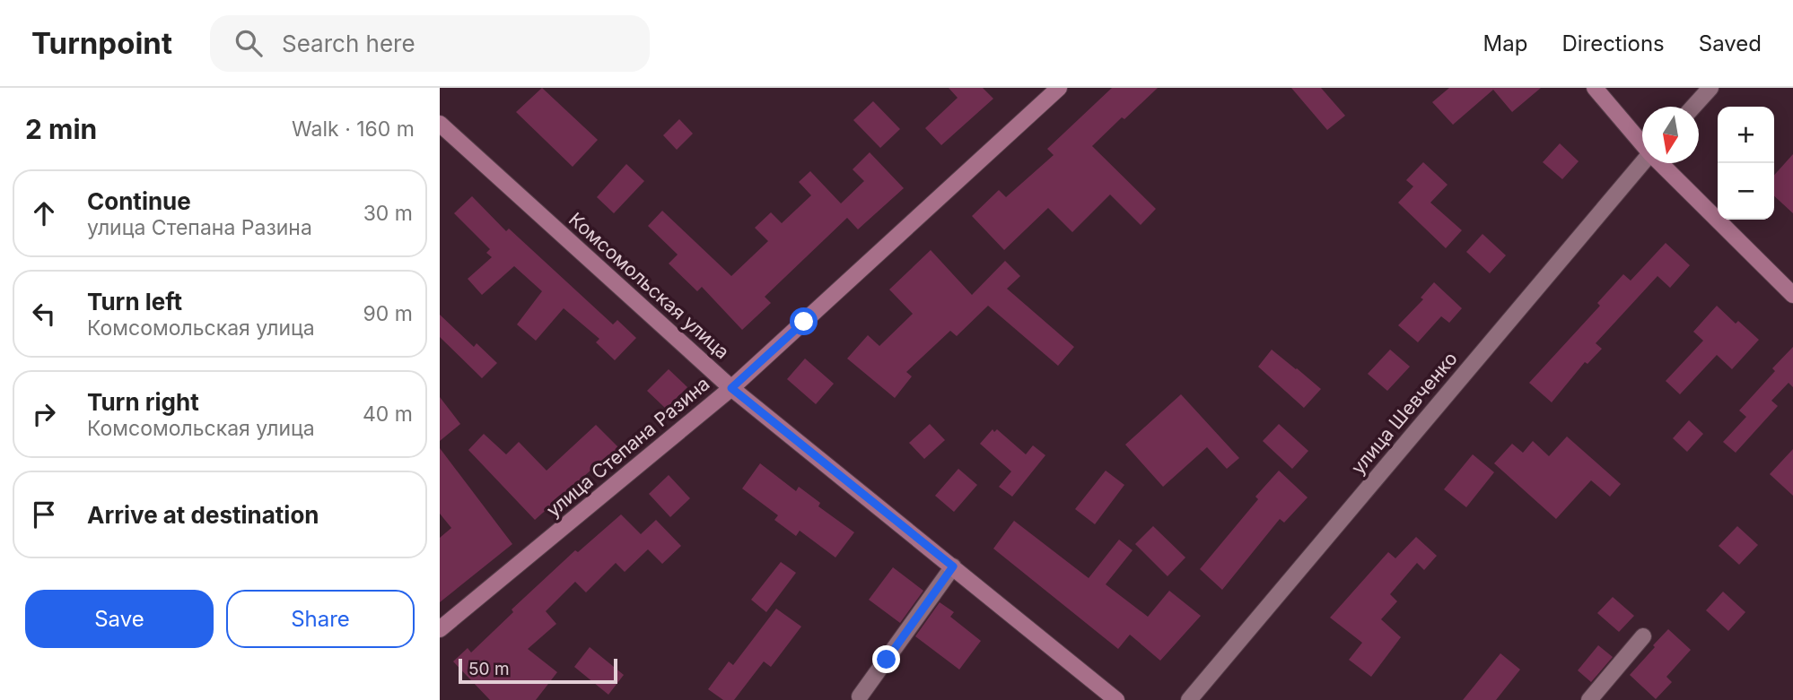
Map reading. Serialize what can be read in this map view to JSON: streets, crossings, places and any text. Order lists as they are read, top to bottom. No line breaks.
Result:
{"streets":{"main road":["Комсомольская улица","улица Степана Разина"],"street":["улица Шевченко"]},"crossings":[["Комсомольская улица","улица Степана Разина"]],"scale_bar":"50 m","north":"bottom","page":{"header":"Turnpoint","search":"Search here","nav":["Map","Directions","Saved"],"heading":["2 min","Walk · 160 m"],"map_buttons":["+","−"],"list":[["Continue","улица Степана Разина","30 m"],["Turn left","Комсомольская улица","90 m"],["Turn right","Комсомольская улица","40 m"],"Arrive at destination"],"buttons":["Save","Share"],"scale":"50 m"}}
